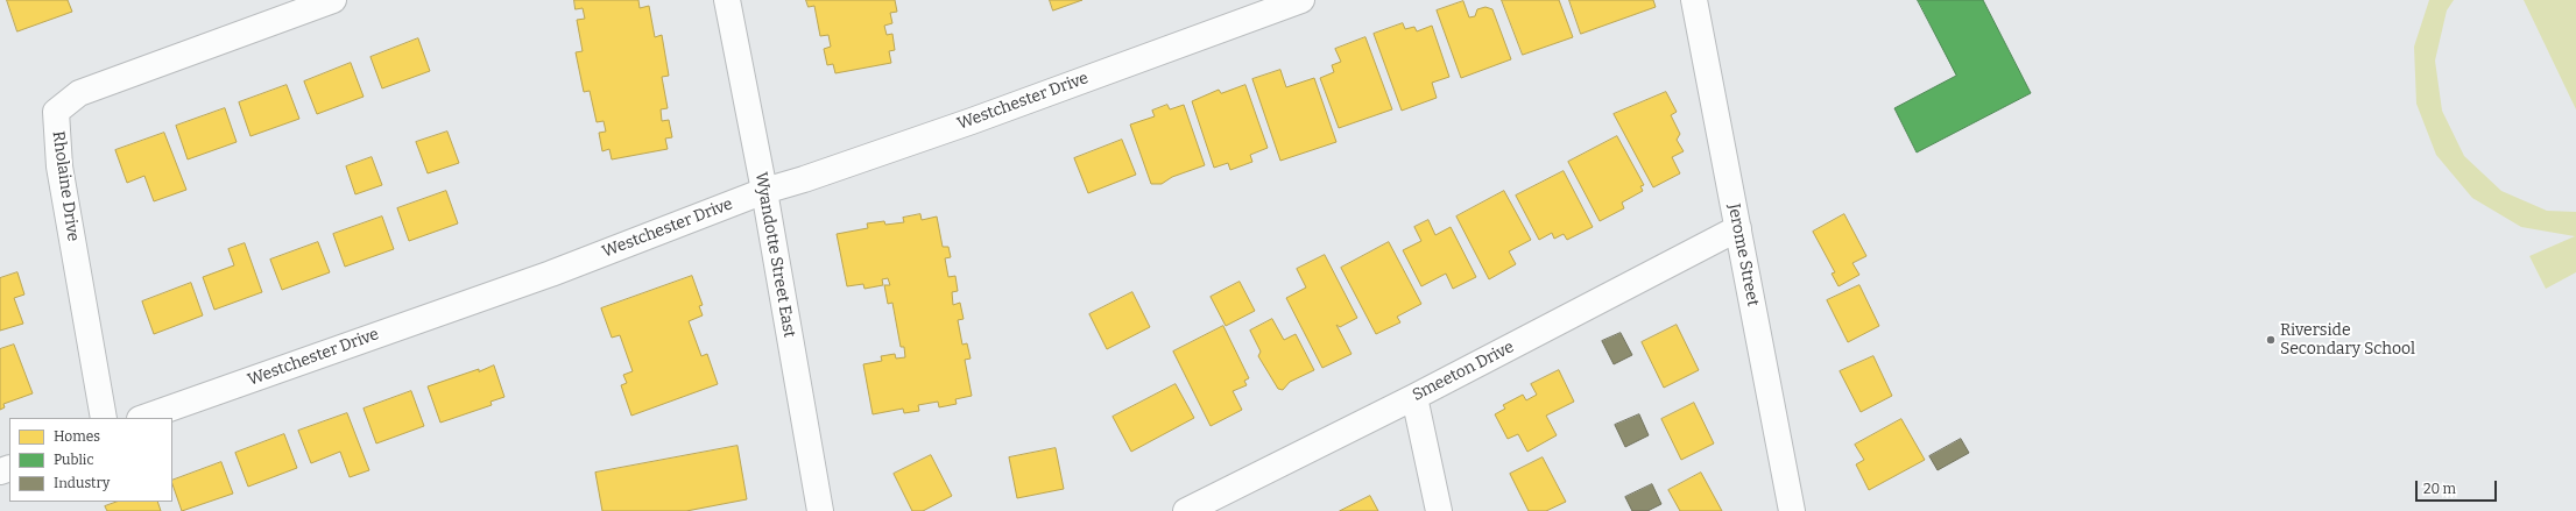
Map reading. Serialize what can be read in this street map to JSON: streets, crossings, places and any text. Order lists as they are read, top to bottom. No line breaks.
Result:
{"streets":{"street":["Westchester Drive","Rholaine Drive","Wyandotte Street East","Jerome Street","Smeeton Drive"]},"crossings":[["Westchester Drive","Wyandotte Street East"],["Jerome Street","Smeeton Drive"]],"places":["Riverside Secondary School"],"legend":["Homes","Public","Industry"],"scale_bar":"20 m"}
